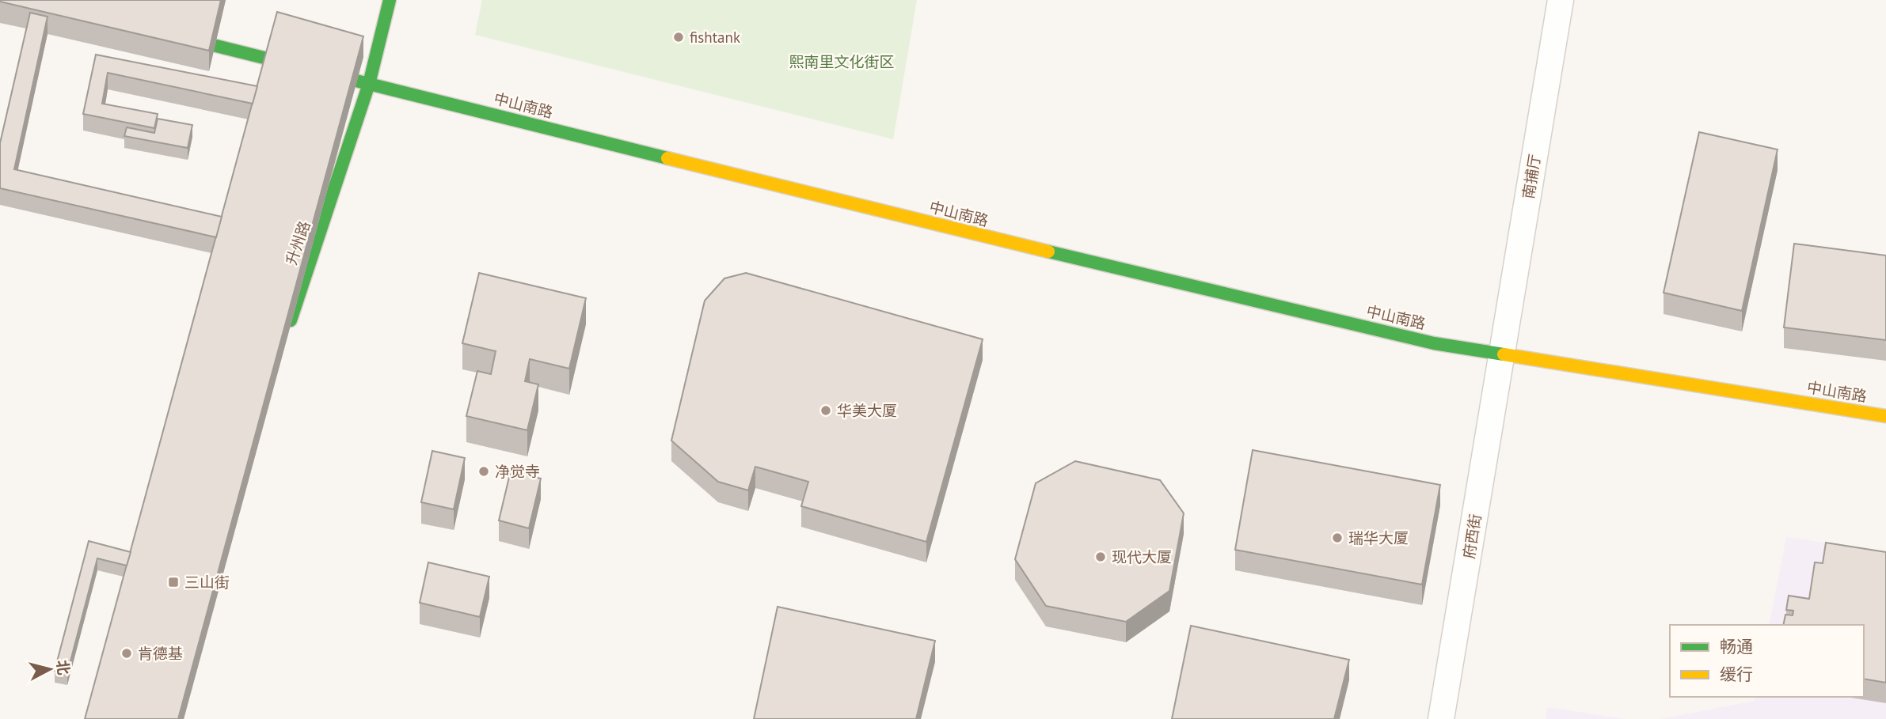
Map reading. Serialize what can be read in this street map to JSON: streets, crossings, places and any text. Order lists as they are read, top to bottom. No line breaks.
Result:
{"streets":{"main road":["中山南路","升州路"],"street":["南捕厅","府西街"]},"crossings":[["中山南路","南捕厅"],["中山南路","升州路"],["中山南路","府西街"],["南捕厅","府西街"]],"parks":["熙南里文化街区"],"places":{"other":["fishtank","华美大厦","净觉寺","瑞华大厦","现代大厦","肯德基"],"transit":["三山街"]},"legend":["畅通","缓行"],"north":"right"}
